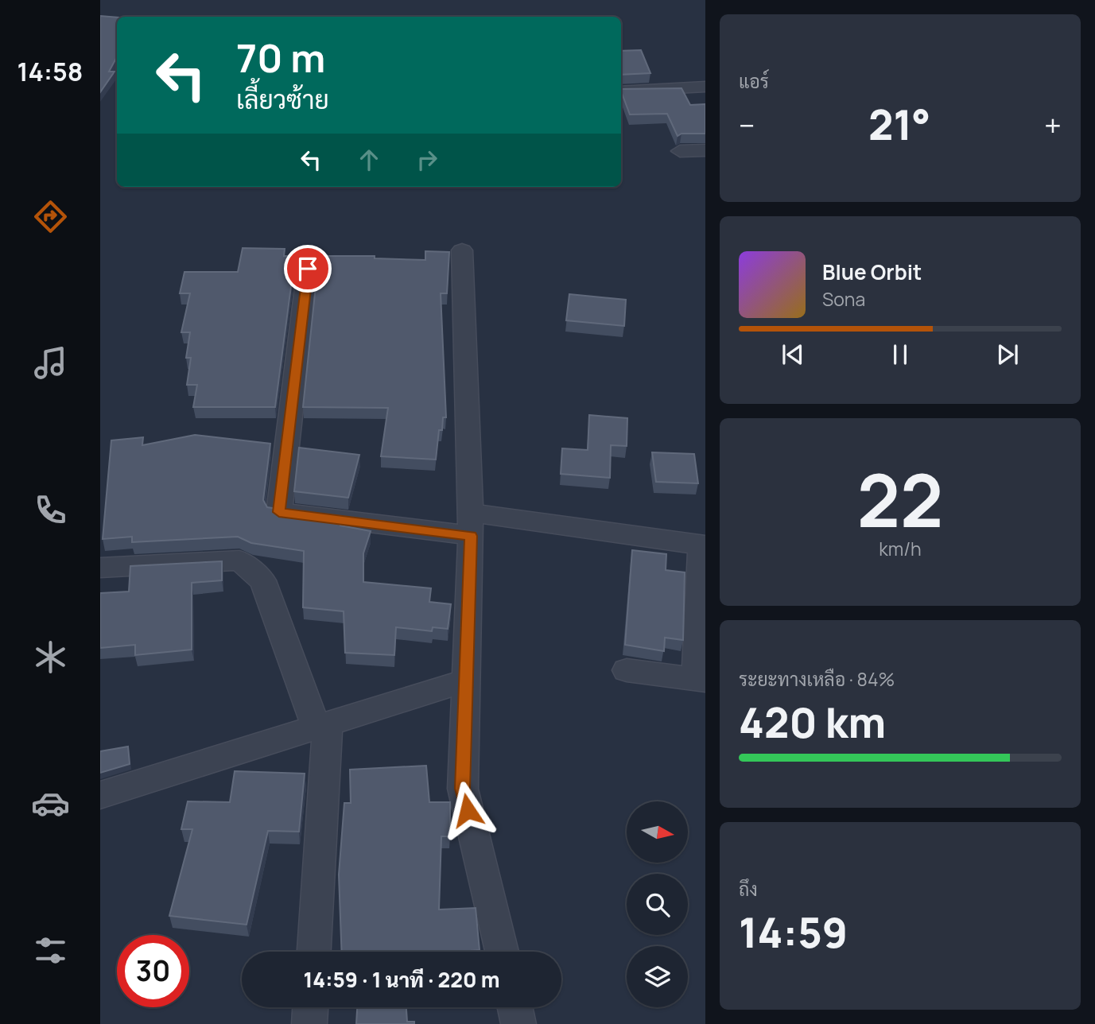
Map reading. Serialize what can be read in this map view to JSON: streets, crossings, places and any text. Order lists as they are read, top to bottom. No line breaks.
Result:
{"north":"right","page":{"tabs":"14:58","tile":["แอร์",["22","km/h"],["ระยะทางเหลือ · 84%","420 km"],["ถึง","14:59"]],"turn":["70 m","เลี้ยวซ้าย"],"heat":["−","21°","+"],"song":["Blue Orbit","Sona"],"limit":"30","trip":"14:59 · 1 นาที · 220 m"}}
